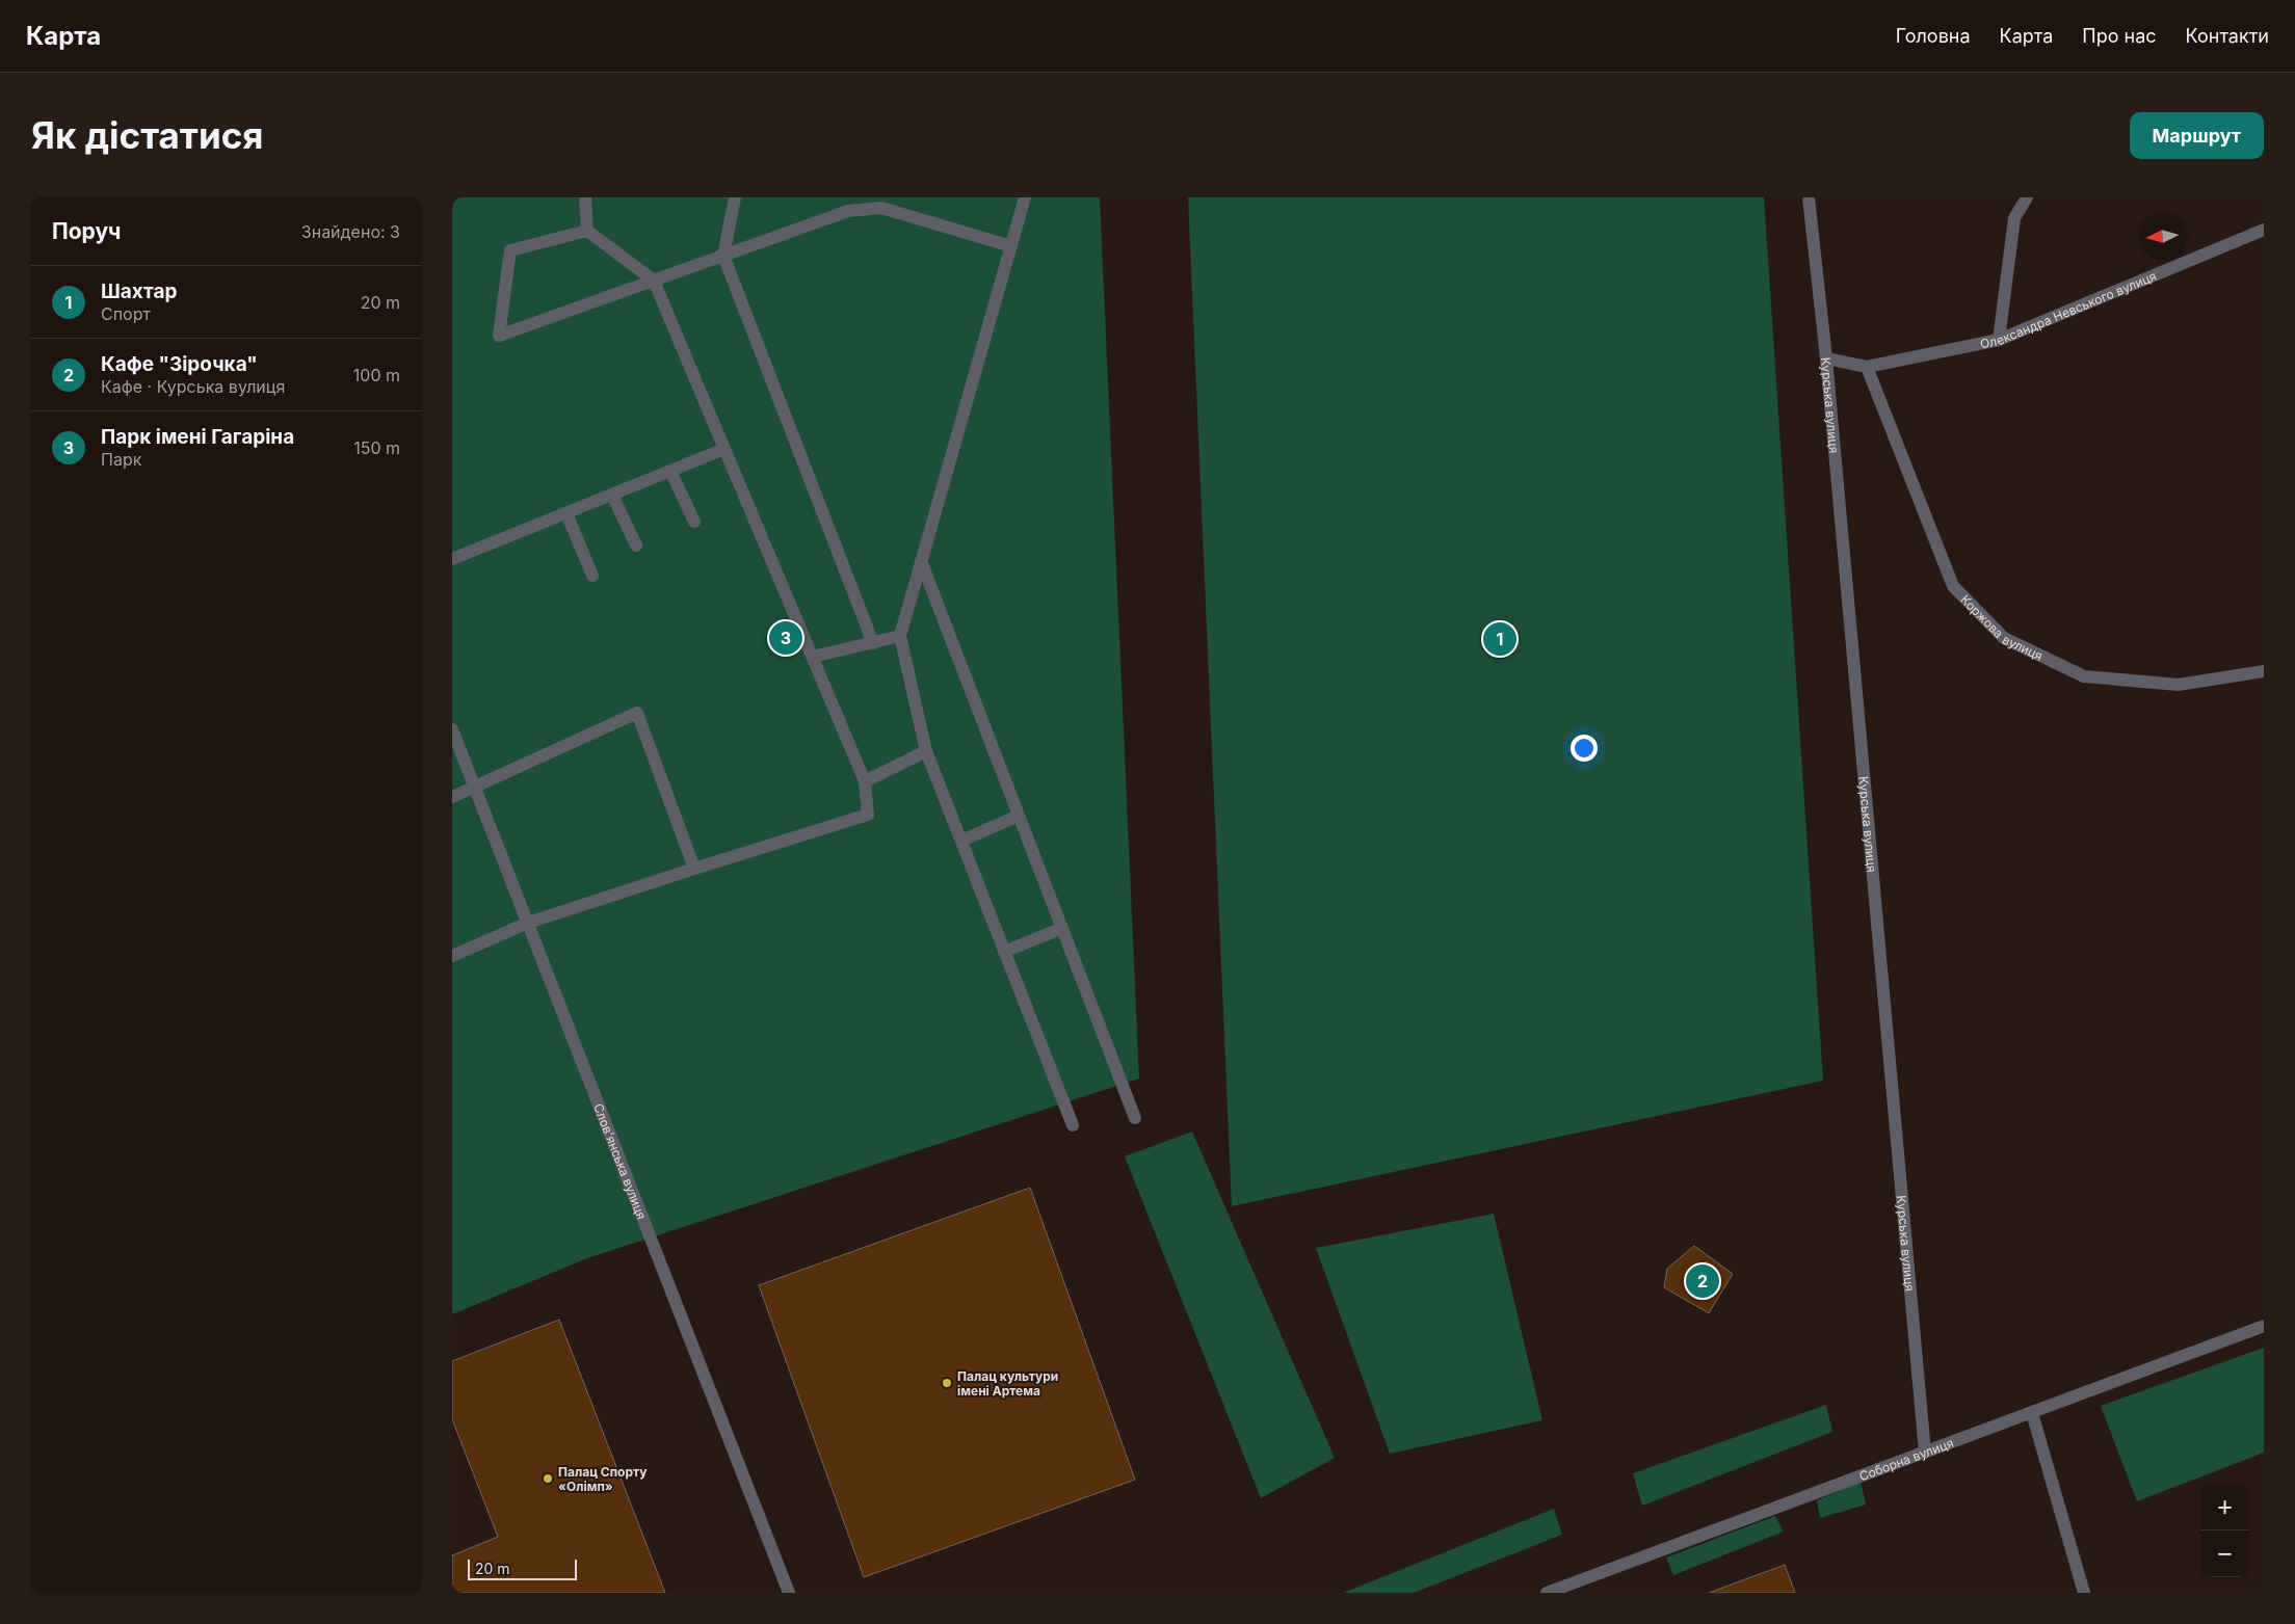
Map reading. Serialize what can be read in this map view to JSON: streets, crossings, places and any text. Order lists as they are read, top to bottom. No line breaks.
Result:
{"streets":{"street":["Олександра Невського вулиця","Курська вулиця","Коржова вулиця","Слов'янська вулиця","Соборна вулиця"]},"crossings":[["Олександра Невського вулиця","Коржова вулиця"],["Курська вулиця","Соборна вулиця"]],"places":["Палац культури імені Артема","Палац Спорту «Олімп»"],"scale_bar":"20 m","north":"left","page":{"header":"Карта","nav":["Головна","Карта","Про нас","Контакти"],"buttons":"Маршрут","title":"Як дістатися","heading":["Поруч","Знайдено: 3"],"list":[{"mark":"1","name":"Шахтар","note":"Спорт","value":"20 m"},{"mark":"2","name":"Кафе \"Зірочка\"","note":"Кафе · Курська вулиця","value":"100 m"},{"mark":"3","name":"Парк імені Гагаріна","note":"Парк","value":"150 m"}],"pins":["3","1","2"],"map_buttons":["+","−"],"scale":"20 m"}}
